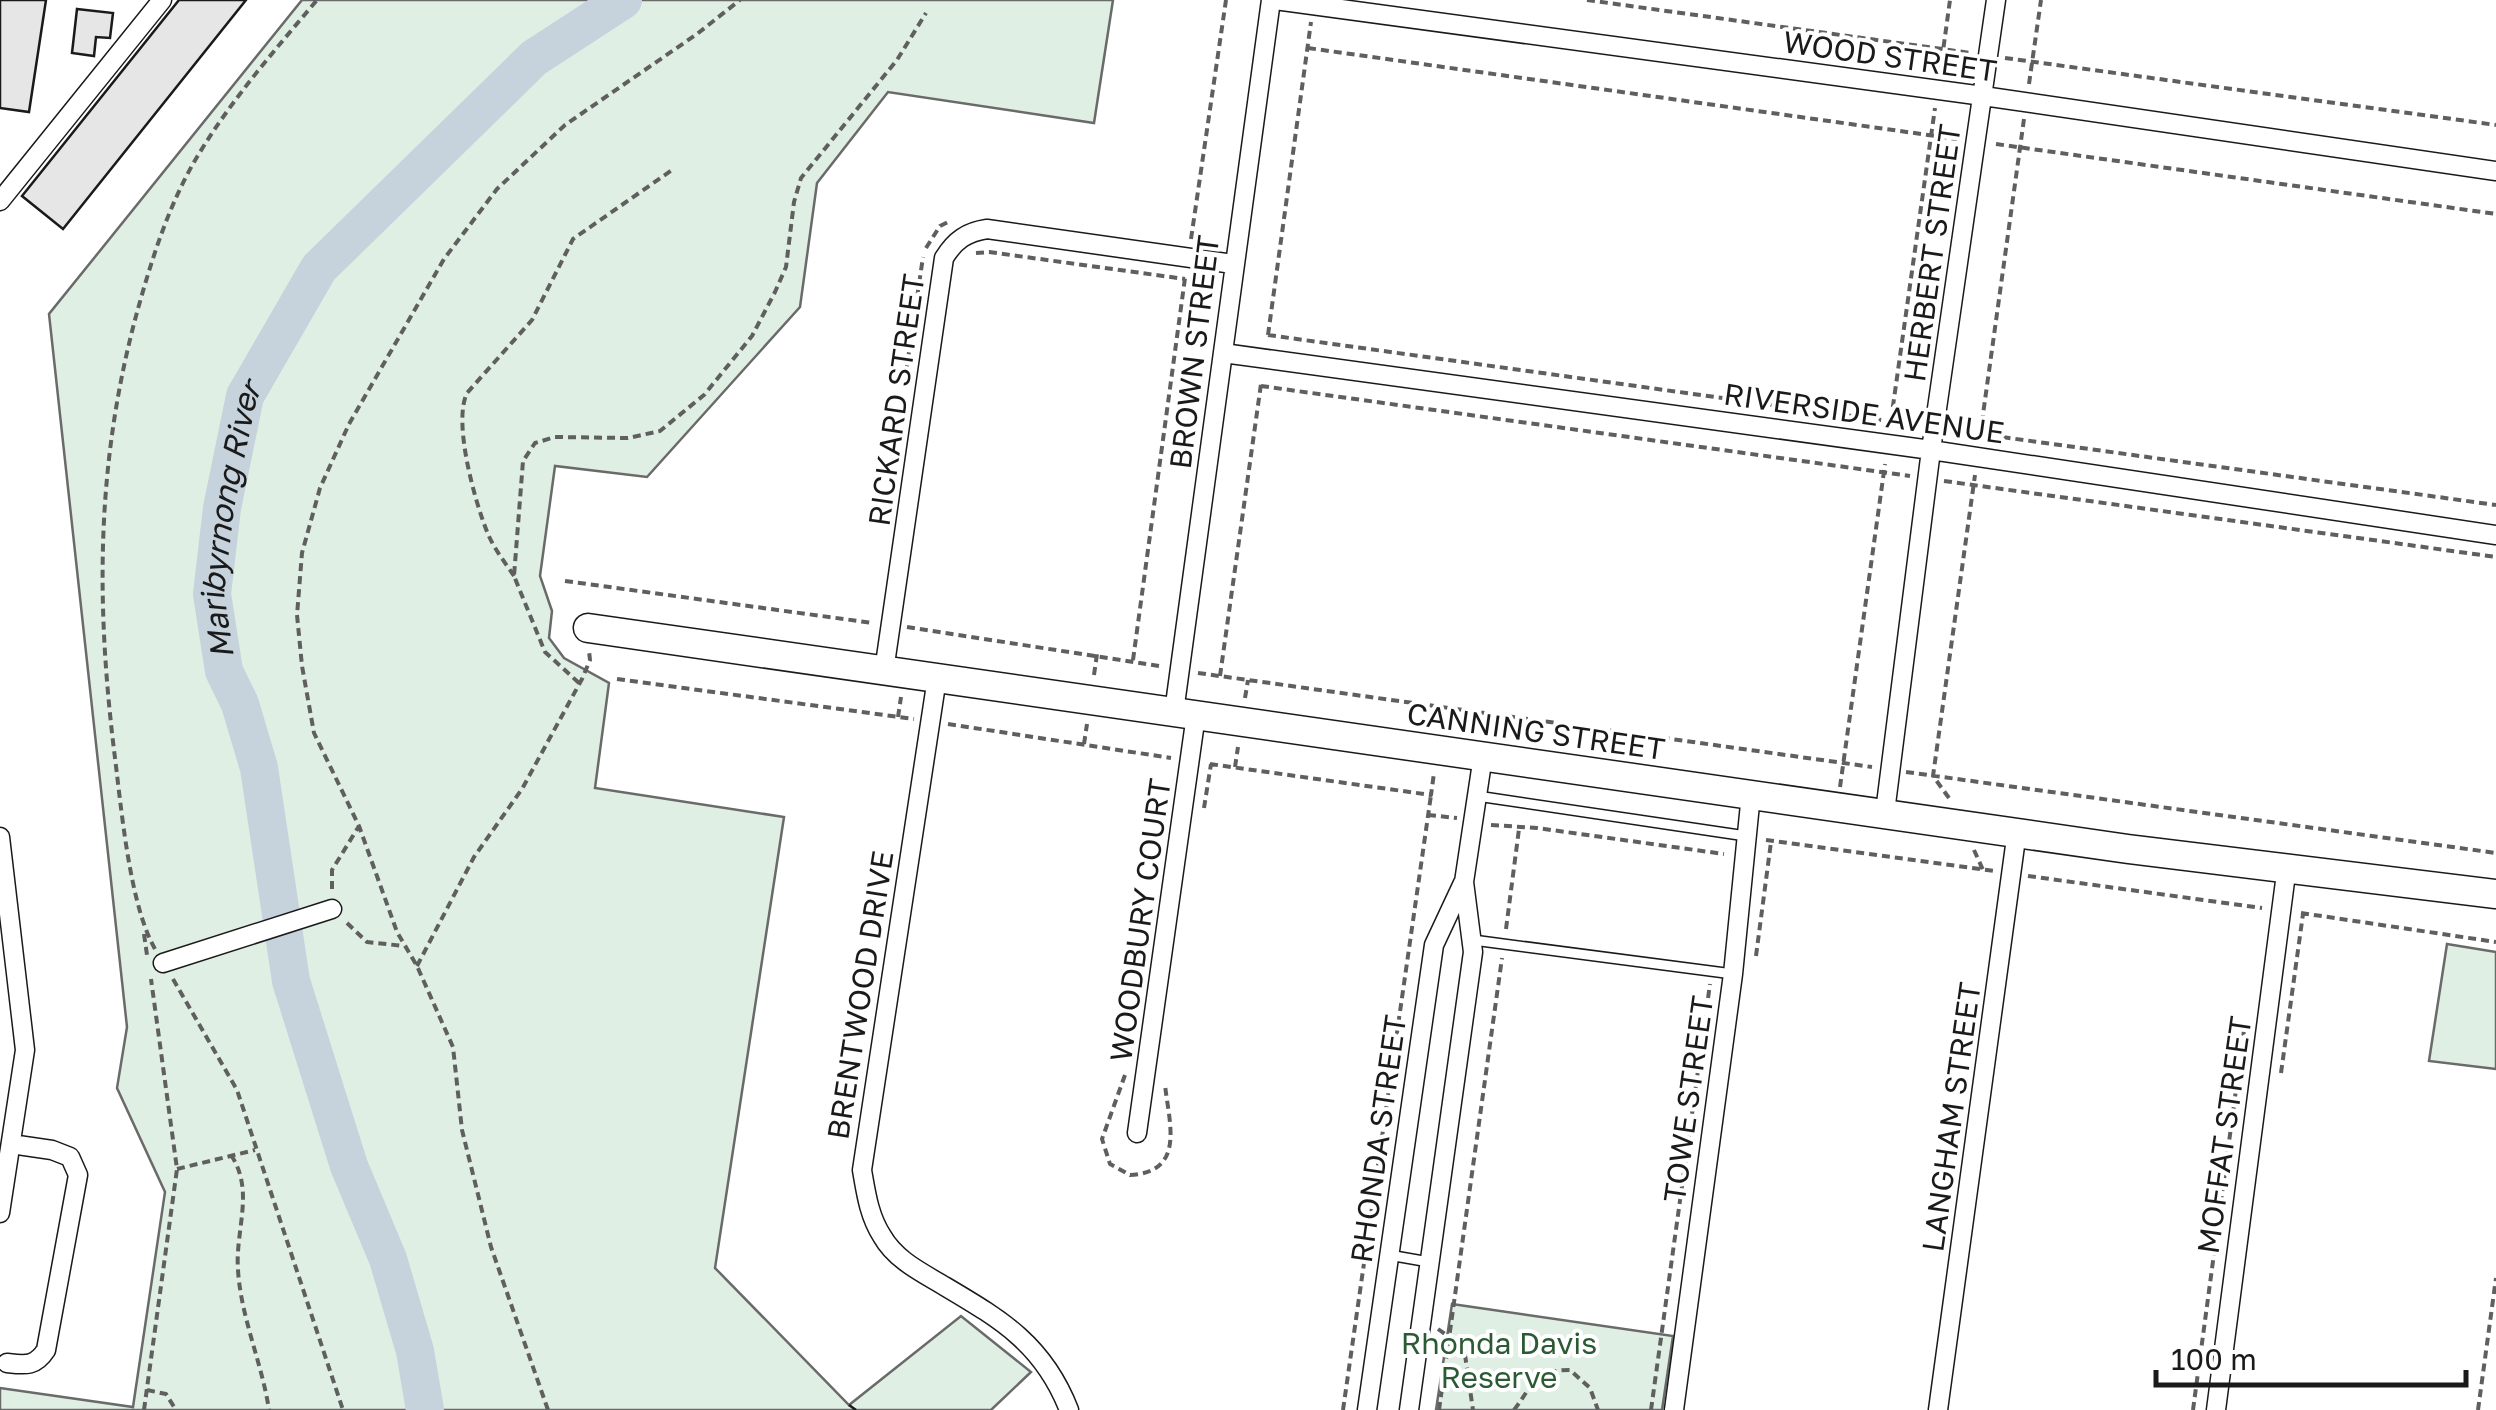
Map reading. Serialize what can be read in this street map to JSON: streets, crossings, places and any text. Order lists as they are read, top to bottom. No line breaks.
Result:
{"streets":{"street":["WOOD STREET","HERBERT STREET","BROWN STREET","RICKARD STREET","RIVERSIDE AVENUE","CANNING STREET","WOODBURY COURT","BRENTWOOD DRIVE","TOWE STREET","LANGHAM STREET","MOFFAT STREET","RHONDA STREET"]},"crossings":[["WOOD STREET","HERBERT STREET"],["WOOD STREET","BROWN STREET"],["HERBERT STREET","RIVERSIDE AVENUE"],["HERBERT STREET","CANNING STREET"],["BROWN STREET","RICKARD STREET"],["BROWN STREET","RIVERSIDE AVENUE"],["BROWN STREET","CANNING STREET"],["BROWN STREET","WOODBURY COURT"],["RICKARD STREET","CANNING STREET"],["CANNING STREET","WOODBURY COURT"],["CANNING STREET","BRENTWOOD DRIVE"],["CANNING STREET","TOWE STREET"],["CANNING STREET","LANGHAM STREET"],["CANNING STREET","MOFFAT STREET"],["CANNING STREET","RHONDA STREET"]],"water":["Maribyrnong River"],"parks":["Rhonda Davis Reserve"],"scale_bar":"100 m"}
